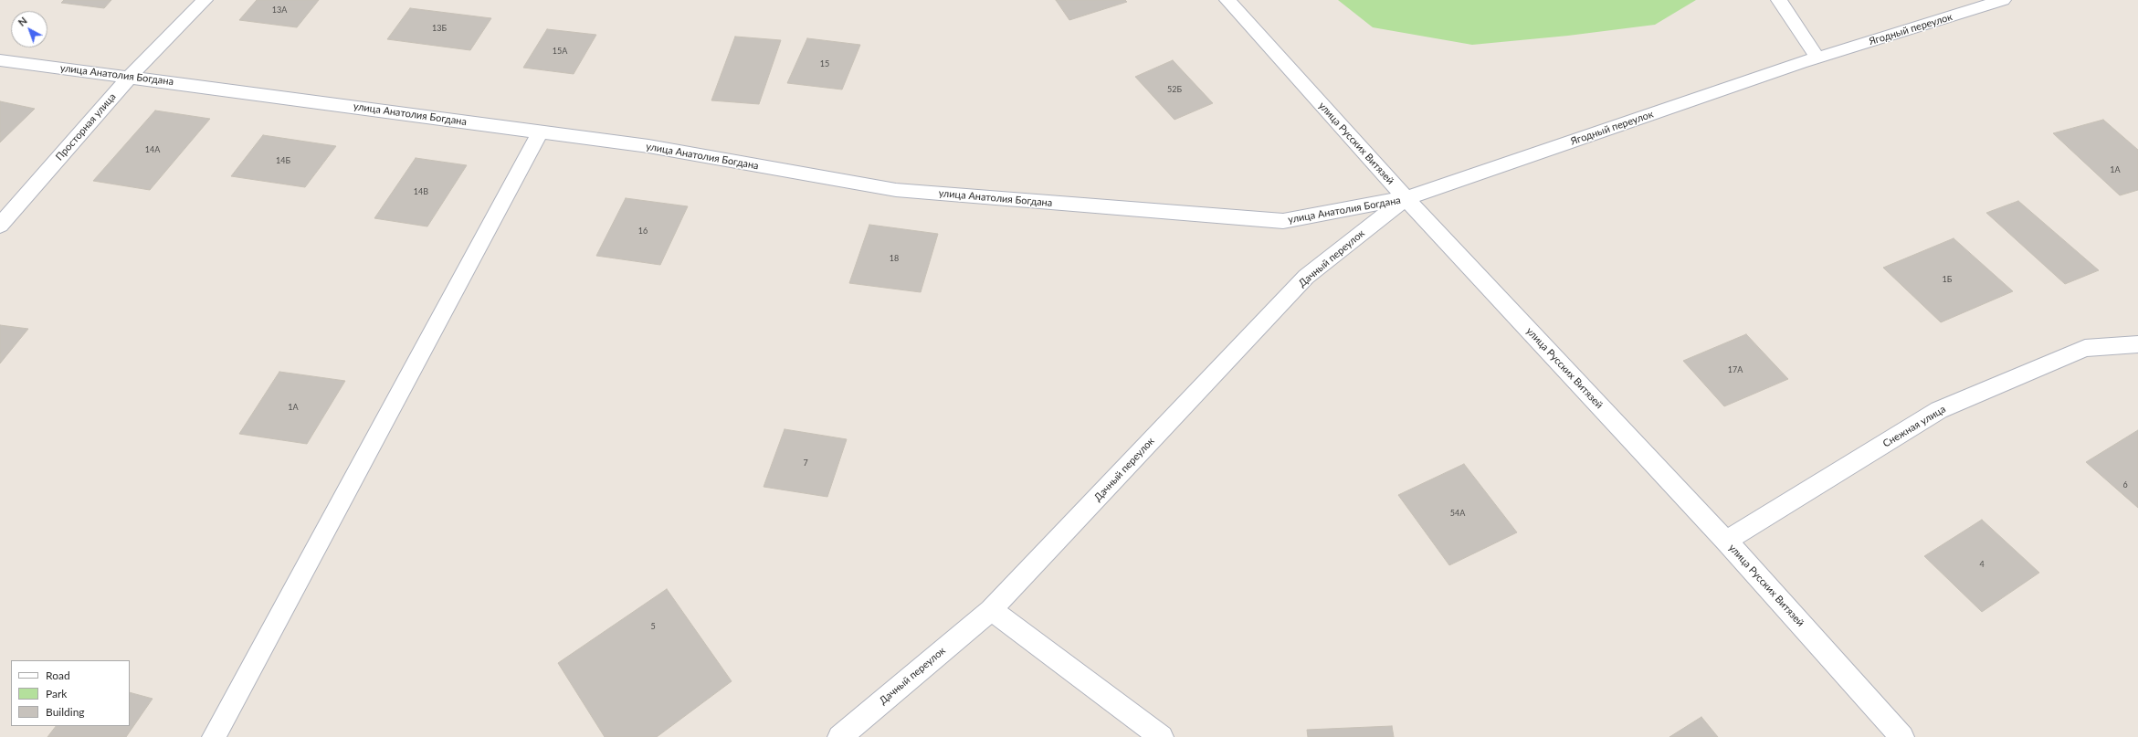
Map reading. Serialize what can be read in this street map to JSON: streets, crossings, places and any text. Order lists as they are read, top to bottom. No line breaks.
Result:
{"streets":{"street":["Ягодный переулок","улица Анатолия Богдана","Просторная улица","улица Русских Витязей","Дачный переулок","Снежная улица"]},"crossings":[["Ягодный переулок","улица Анатолия Богдана"],["Ягодный переулок","улица Русских Витязей"],["Ягодный переулок","Дачный переулок"],["улица Анатолия Богдана","Просторная улица"],["улица Анатолия Богдана","улица Русских Витязей"],["улица Анатолия Богдана","Дачный переулок"],["улица Русских Витязей","Дачный переулок"],["улица Русских Витязей","Снежная улица"]],"house_numbers":["13А","13Б","15А","15","52Б","14А","14Б","1А","14В","16","18","1Б","17А","1А","7","6","54А","4","5"],"legend":["Road","Park","Building"],"north":"top left"}
